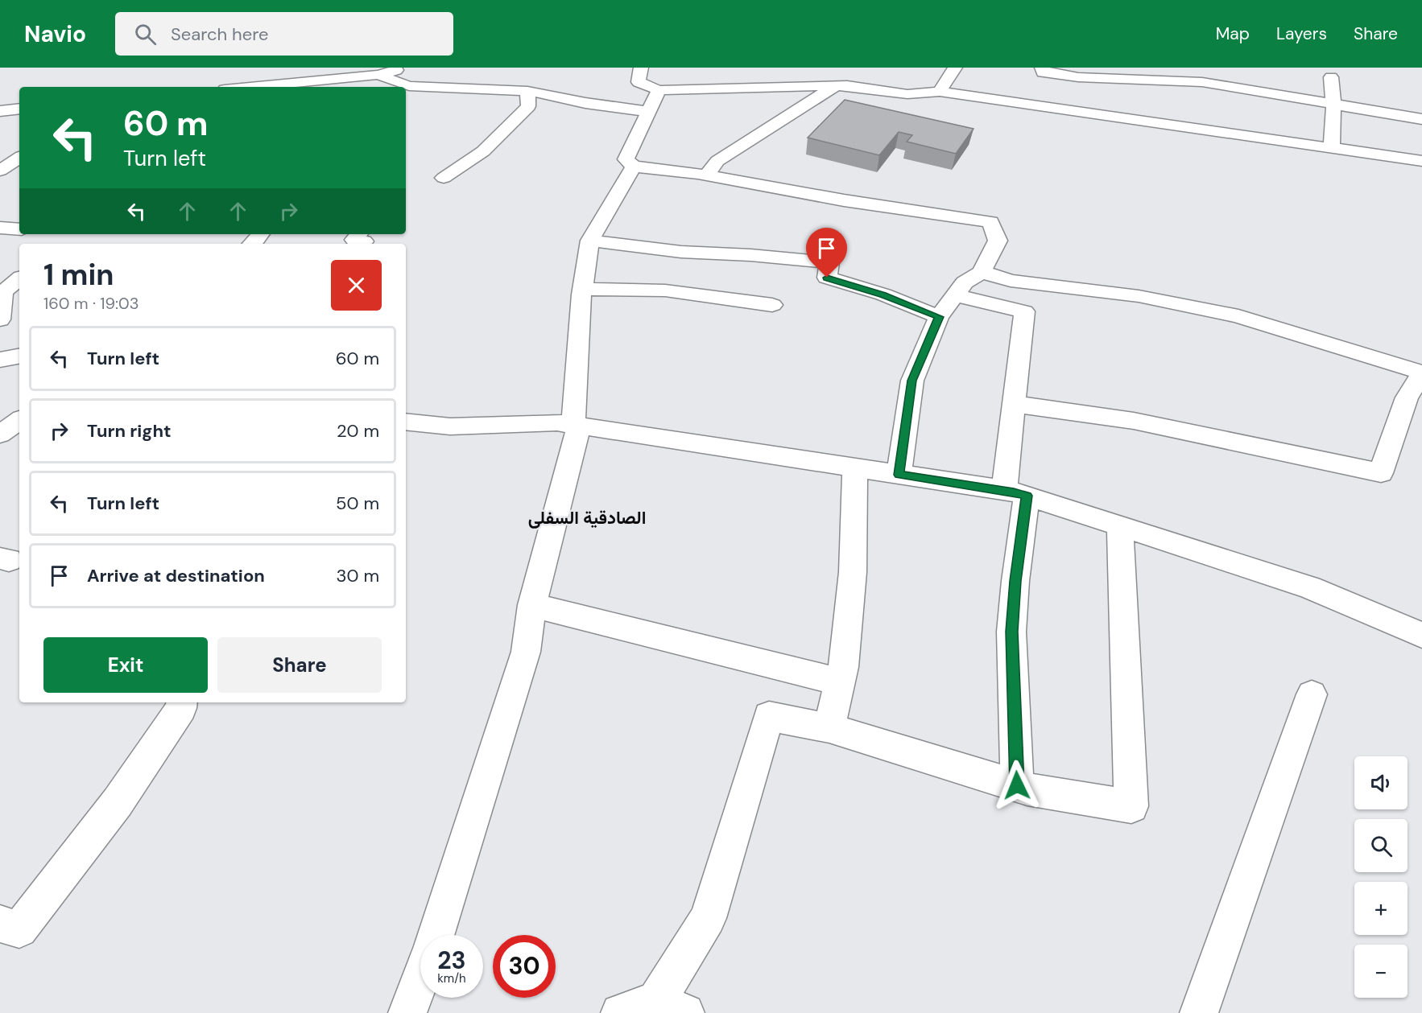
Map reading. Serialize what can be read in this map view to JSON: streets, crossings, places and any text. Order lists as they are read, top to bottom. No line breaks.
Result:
{"districts":["الصادقية السفلى"],"page":{"header":"Navio","search":"Search here","nav":["Map","Layers","Share"],"turn":["60 m","Turn left"],"heading":["1 min","160 m · 19:03"],"list":[{"name":"Turn left","value":"60 m"},{"name":"Turn right","value":"20 m"},{"name":"Turn left","value":"50 m"},{"name":"Arrive at destination","value":"30 m"}],"buttons":["Exit","Share"],"map_buttons":["+","−"],"speed":"23 km/h","limit":"30"}}
